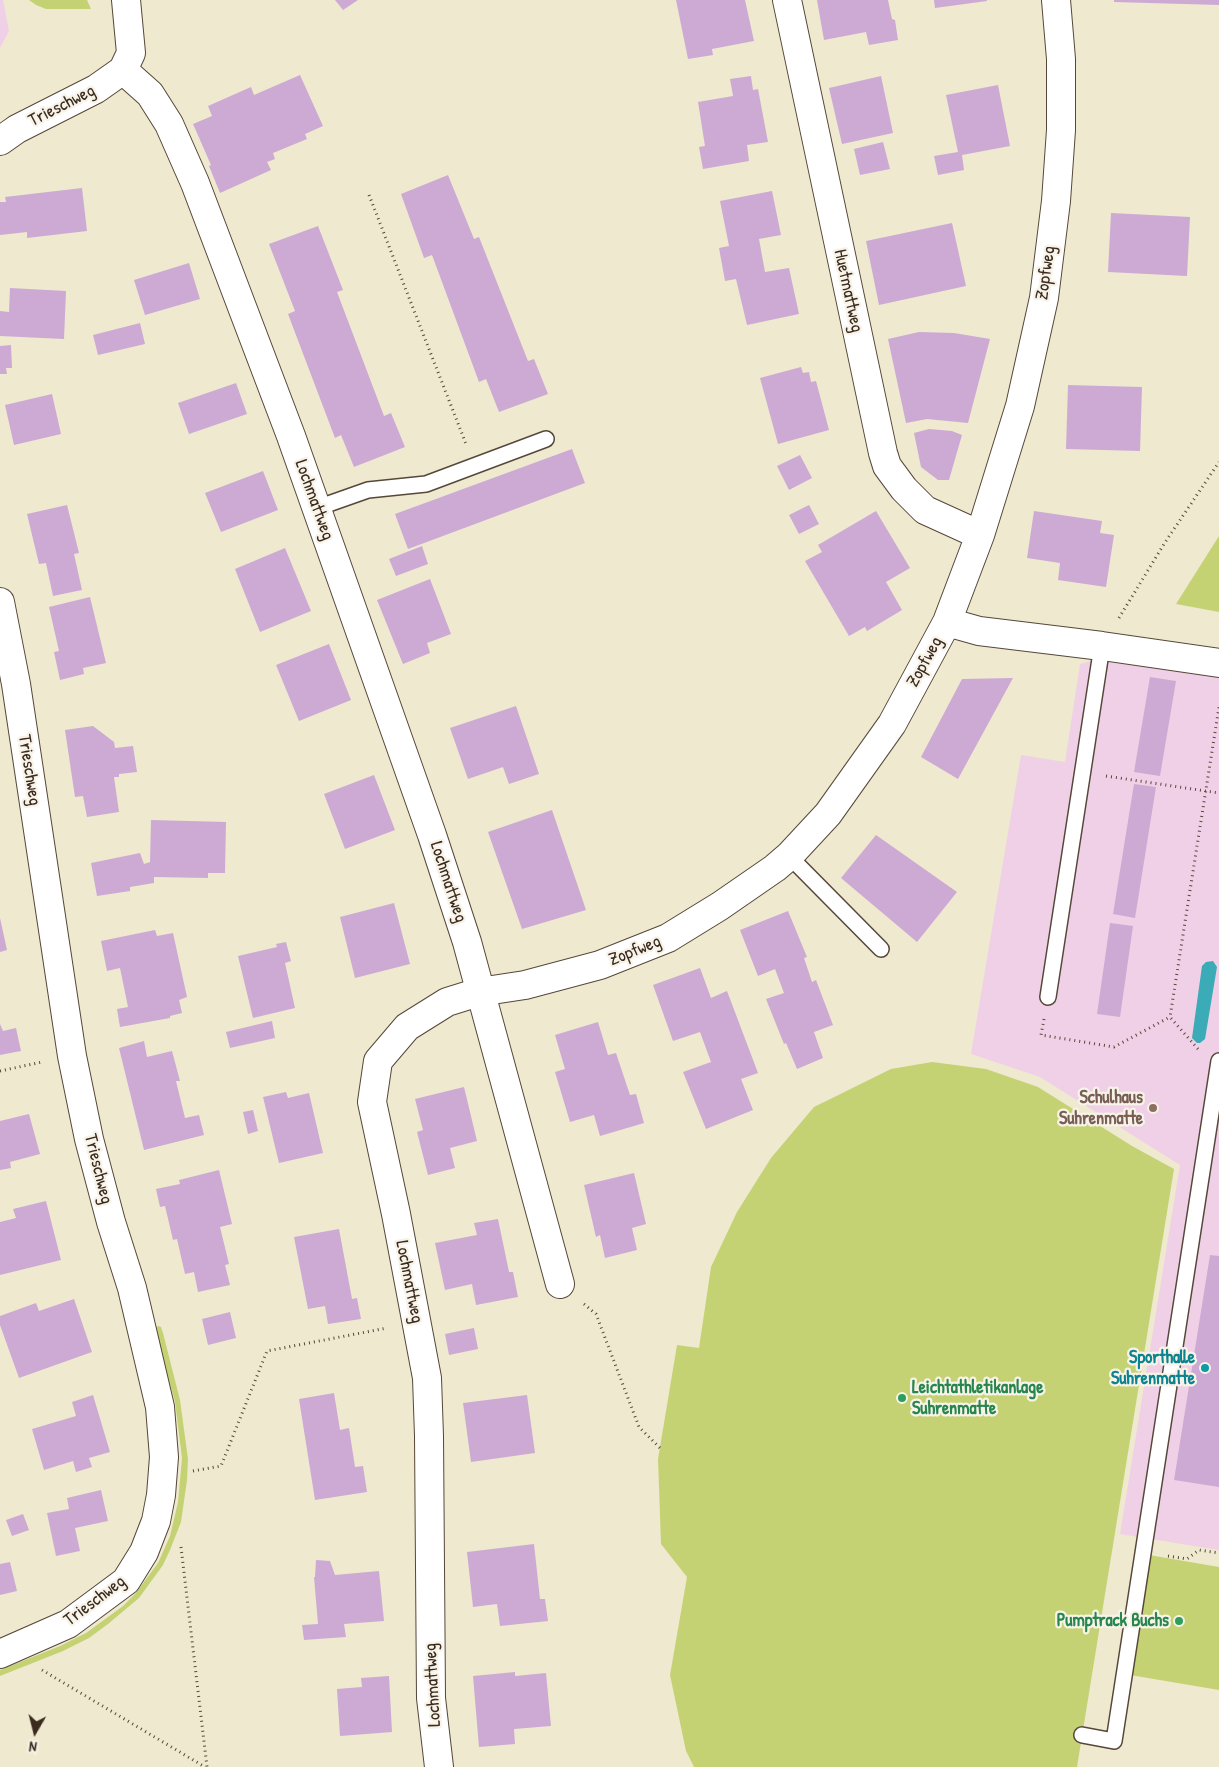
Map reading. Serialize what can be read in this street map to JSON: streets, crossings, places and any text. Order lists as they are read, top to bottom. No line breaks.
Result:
{"streets":{"street":["Trieschweg","Zopfweg","Huetmattweg","Lochmattweg"]},"crossings":[["Trieschweg","Lochmattweg"],["Zopfweg","Huetmattweg"],["Zopfweg","Lochmattweg"]],"places":["Schulhaus Suhrenmatte","Sporthalle Suhrenmatte","Leichtathletikanlage Suhrenmatte","Pumptrack Buchs"],"north":"bottom"}
